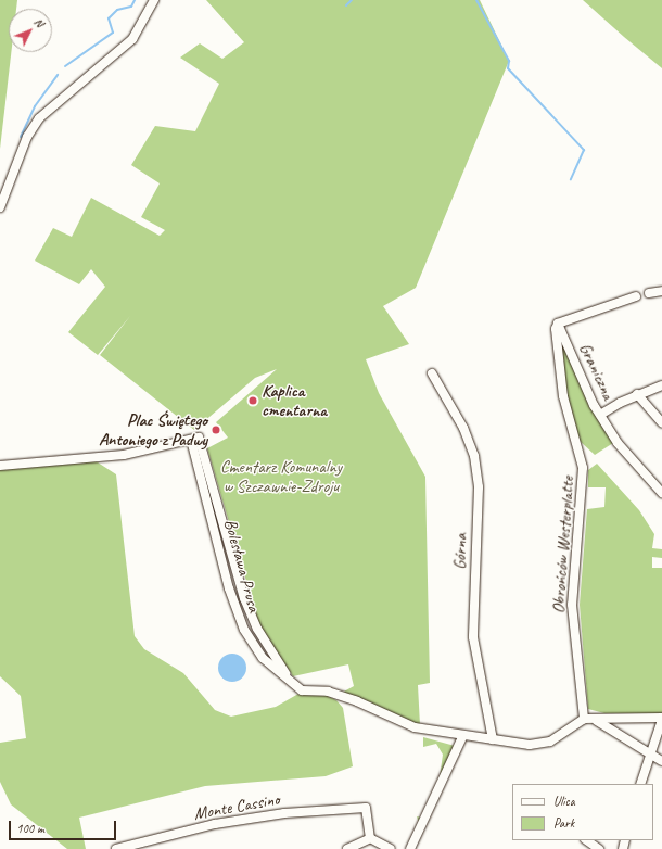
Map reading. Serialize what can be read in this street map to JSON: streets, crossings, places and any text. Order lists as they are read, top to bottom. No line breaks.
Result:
{"streets":{"street":["Graniczna","Obrońców Westerplatte","Górna","Monte Cassino"]},"crossings":[["Graniczna","Obrońców Westerplatte"]],"parks":["Cmentarz Komunalny w Szczawnie-Zdroju"],"places":["Kaplica cmentarna","Plac Świętego Antoniego z Padwy"],"legend":["Ulica","Park"],"scale_bar":"100 m","north":"top right"}
